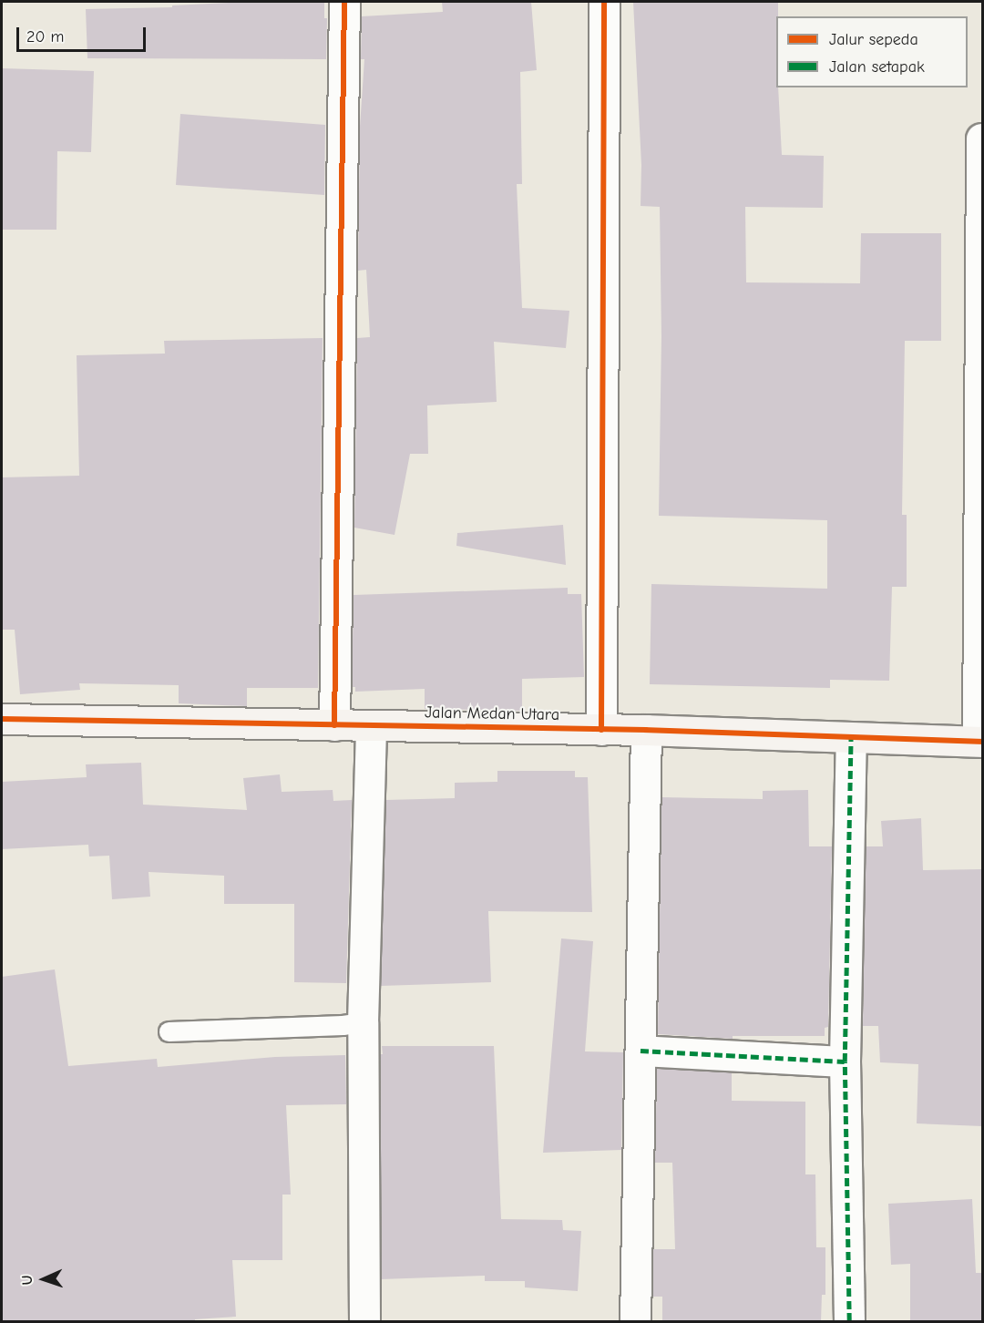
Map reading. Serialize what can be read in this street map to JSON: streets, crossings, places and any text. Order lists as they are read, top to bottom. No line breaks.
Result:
{"streets":{"street":["Jalan Medan Utara"]},"legend":["Jalur sepeda","Jalan setapak"],"scale_bar":"20 m","north":"left"}
